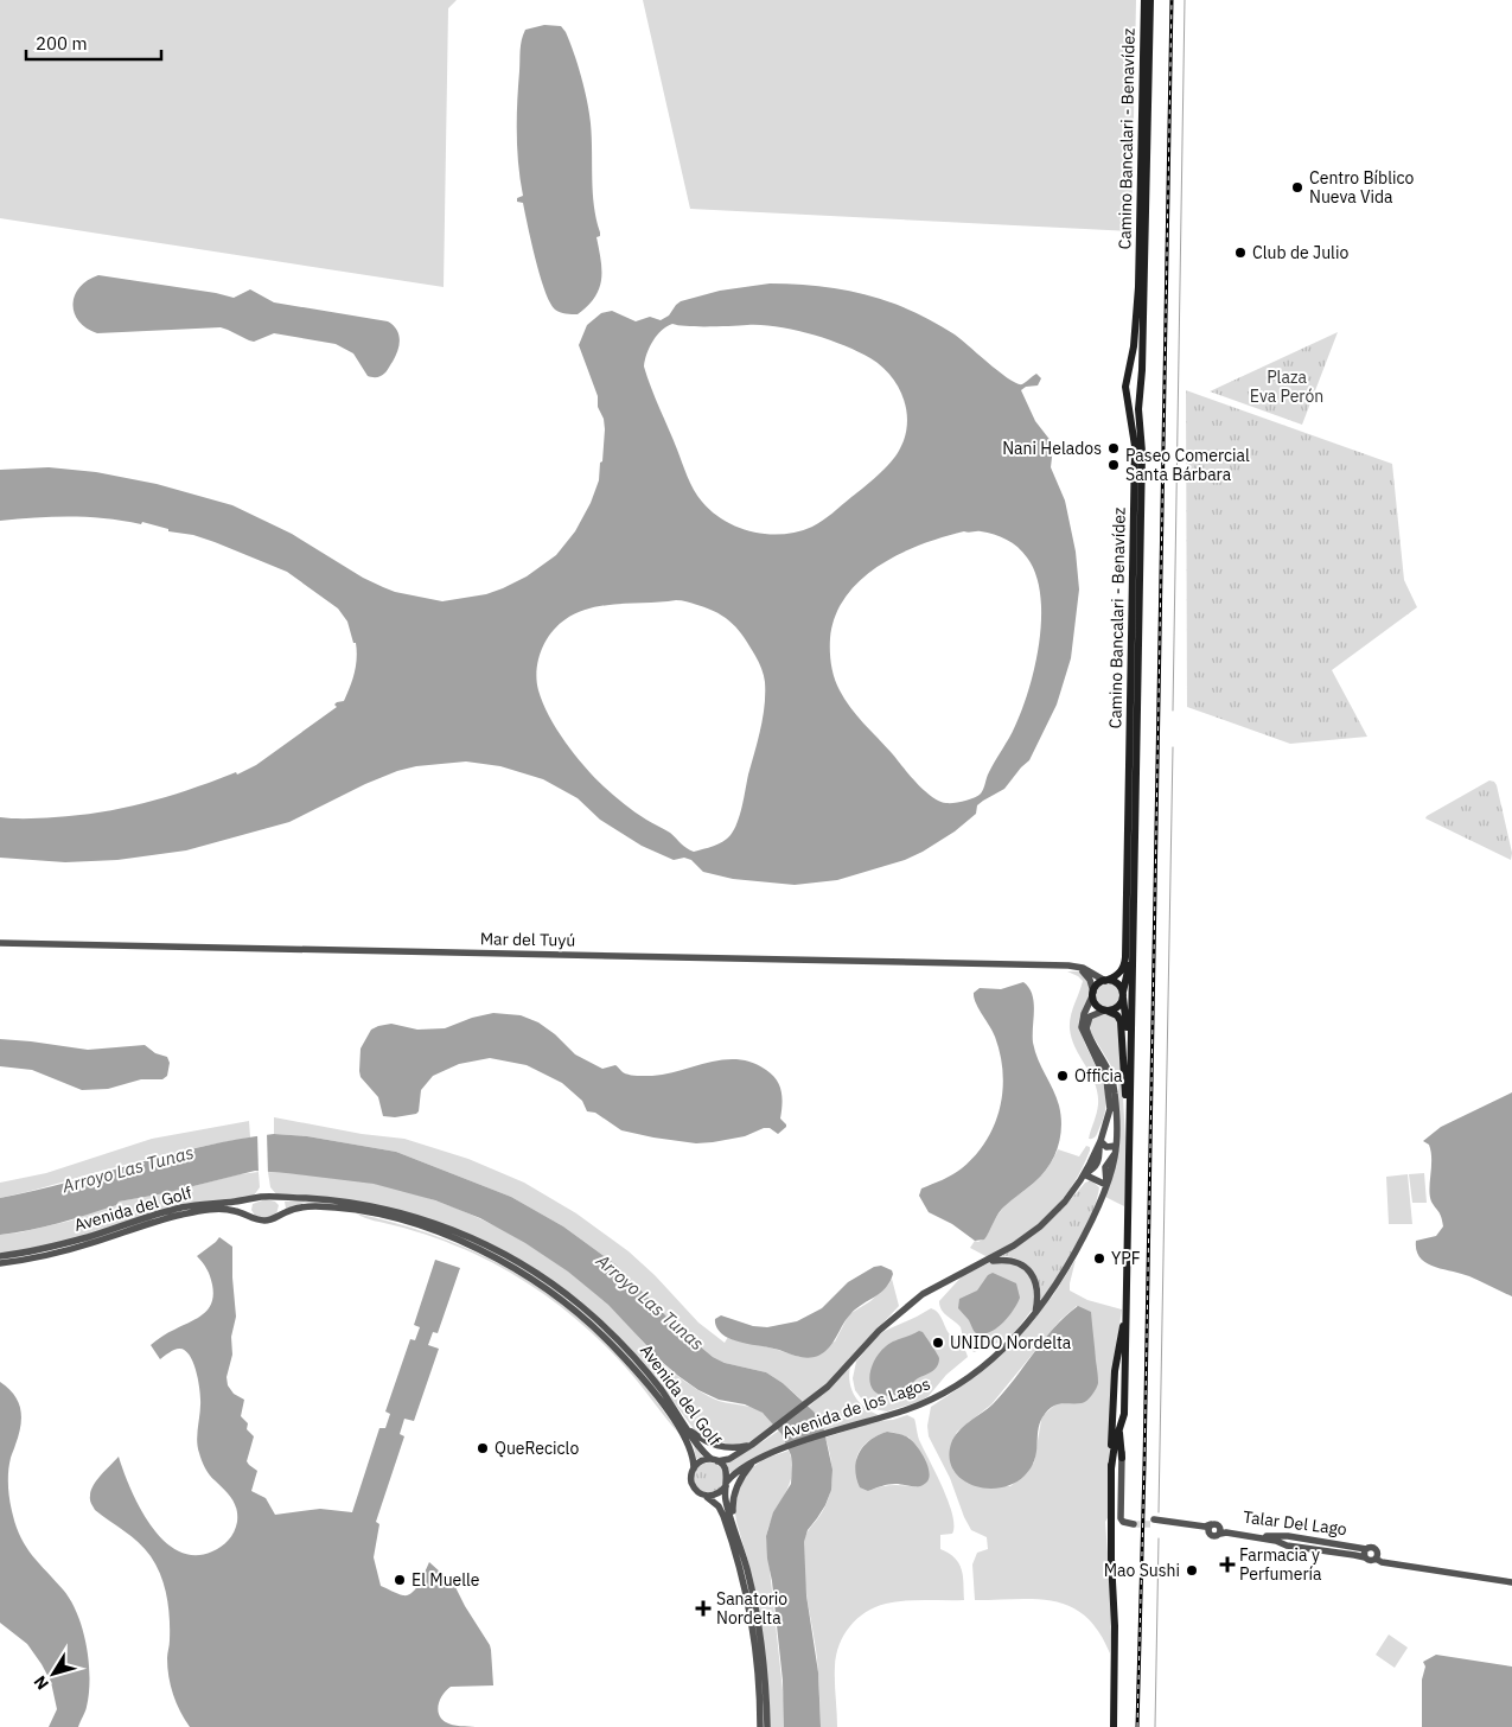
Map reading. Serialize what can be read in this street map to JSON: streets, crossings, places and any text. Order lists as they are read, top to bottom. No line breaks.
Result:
{"streets":{"main road":["Camino Bancalari - Benavídez"],"street":["Mar del Tuyú","Avenida del Golf","Avenida de los Lagos","Talar Del Lago"]},"crossings":[["Camino Bancalari - Benavídez","Avenida de los Lagos"],["Avenida del Golf","Avenida de los Lagos"]],"water":["Arroyo Las Tunas"],"parks":["Plaza Eva Perón"],"places":{"other":["Centro Bíblico Nueva Vida","Club de Julio","Nani Helados","Paseo Comercial Santa Bárbara","Officia","YPF","UNIDO Nordelta","QueReciclo","Mao Sushi","El Muelle"],"health":["Farmacia y Perfumería","Sanatorio Nordelta"]},"scale_bar":"200 m","north":"bottom left"}
